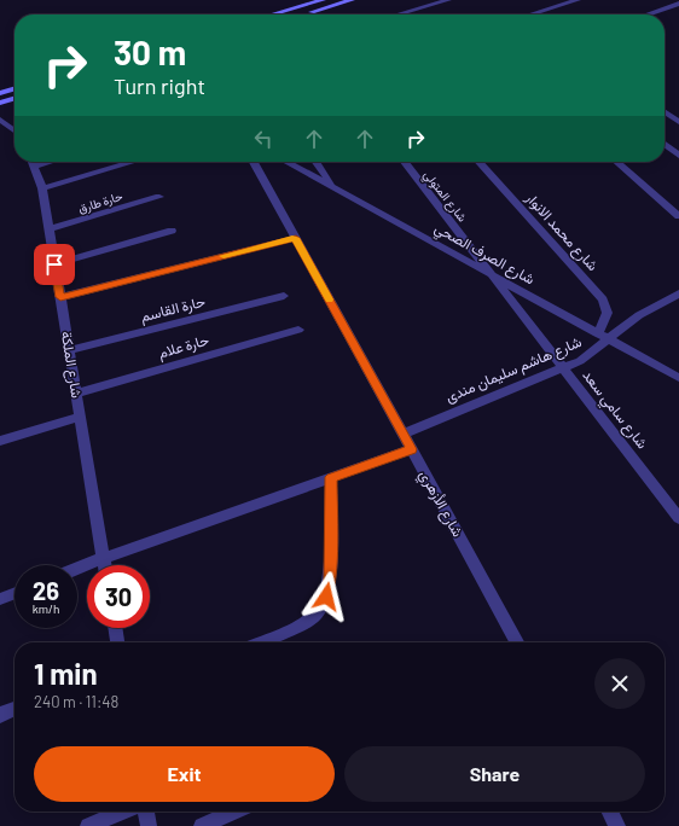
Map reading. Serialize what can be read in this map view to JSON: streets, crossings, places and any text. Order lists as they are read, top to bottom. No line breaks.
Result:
{"streets":{"street":["شارع المتولي","حارة طارق","شارع محمد الانوار","شارع الصرف الصحي","حارة القاسم","حارة علام","شارع الملكة","شارع هاشم سليمان مندى","شارع سامي سعد","شارع الأزهري"]},"crossings":[["شارع المتولي","شارع الصرف الصحي"],["شارع المتولي","شارع سامي سعد"],["حارة طارق","شارع الملكة"],["شارع محمد الانوار","شارع الصرف الصحي"],["شارع الصرف الصحي","شارع هاشم سليمان مندى"],["شارع الصرف الصحي","شارع سامي سعد"],["حارة القاسم","شارع الملكة"],["حارة علام","شارع الملكة"],["شارع هاشم سليمان مندى","شارع سامي سعد"],["شارع هاشم سليمان مندى","شارع الأزهري"]],"page":{"turn":["30 m","Turn right"],"speed":"26 km/h","limit":"30","heading":["1 min","240 m · 11:48"],"buttons":["Exit","Share"]}}
